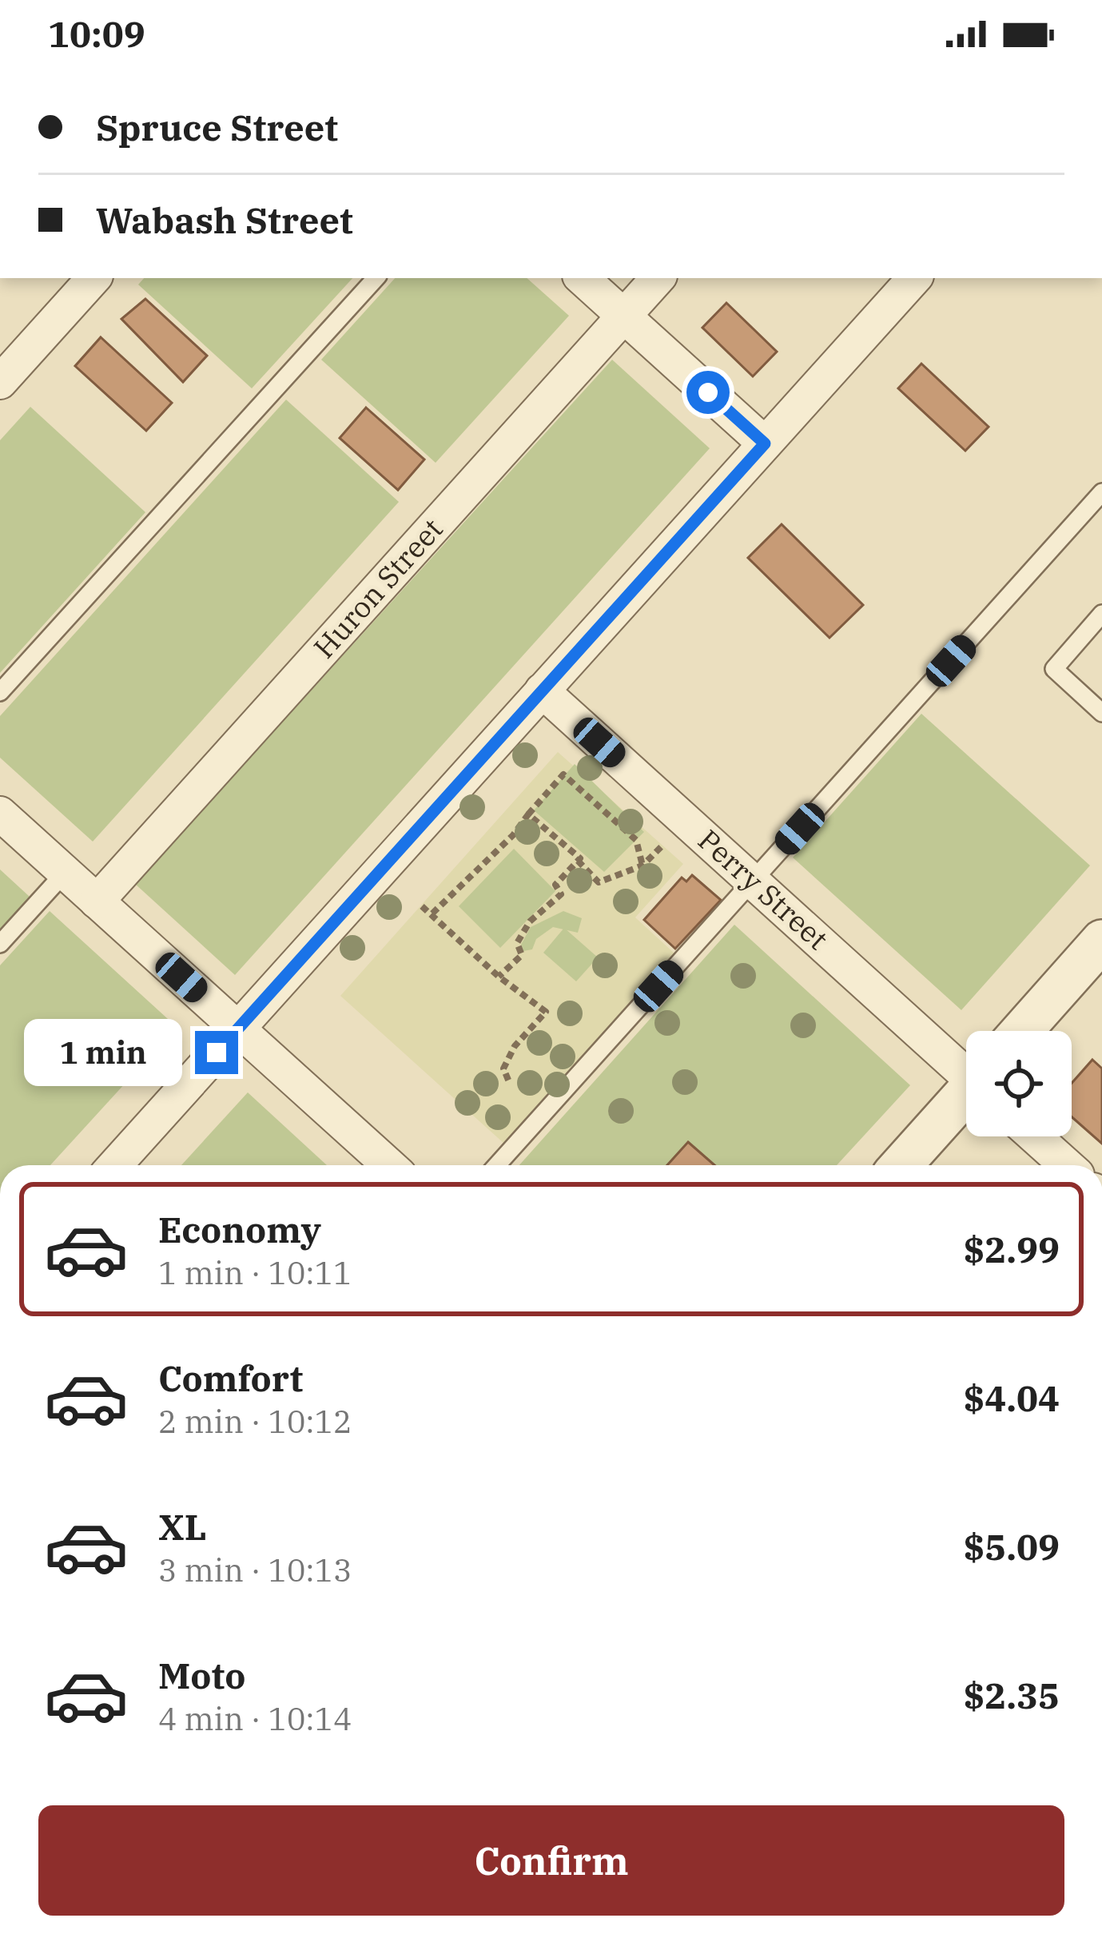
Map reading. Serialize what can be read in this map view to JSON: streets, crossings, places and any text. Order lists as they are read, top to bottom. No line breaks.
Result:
{"streets":{"street":["Huron Street","Perry Street"]},"page":{"status":"10:09","banner":["Spruce Street","Wabash Street"],"bubble":"1 min","list":[{"name":"Economy","note":"1 min · 10:11","value":"$2.99"},{"name":"Comfort","note":"2 min · 10:12","value":"$4.04"},{"name":"XL","note":"3 min · 10:13","value":"$5.09"},{"name":"Moto","note":"4 min · 10:14","value":"$2.35"}],"buttons":"Confirm"}}
